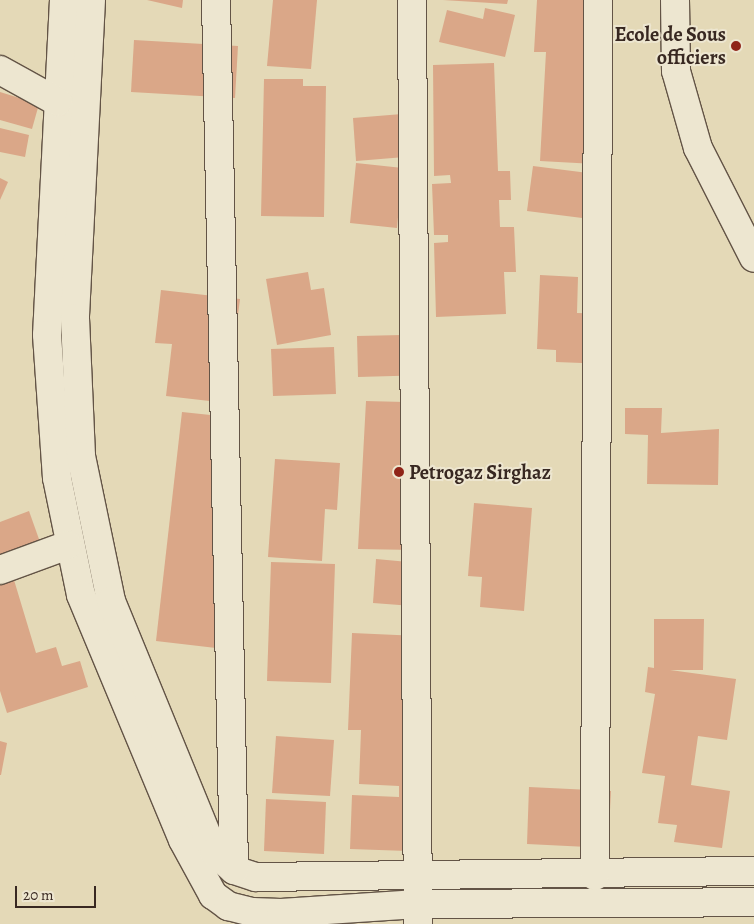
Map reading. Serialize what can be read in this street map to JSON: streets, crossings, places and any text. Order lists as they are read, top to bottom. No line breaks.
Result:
{"places":["Ecole de Sous officiers","Petrogaz Sirghaz"],"scale_bar":"20 m"}
